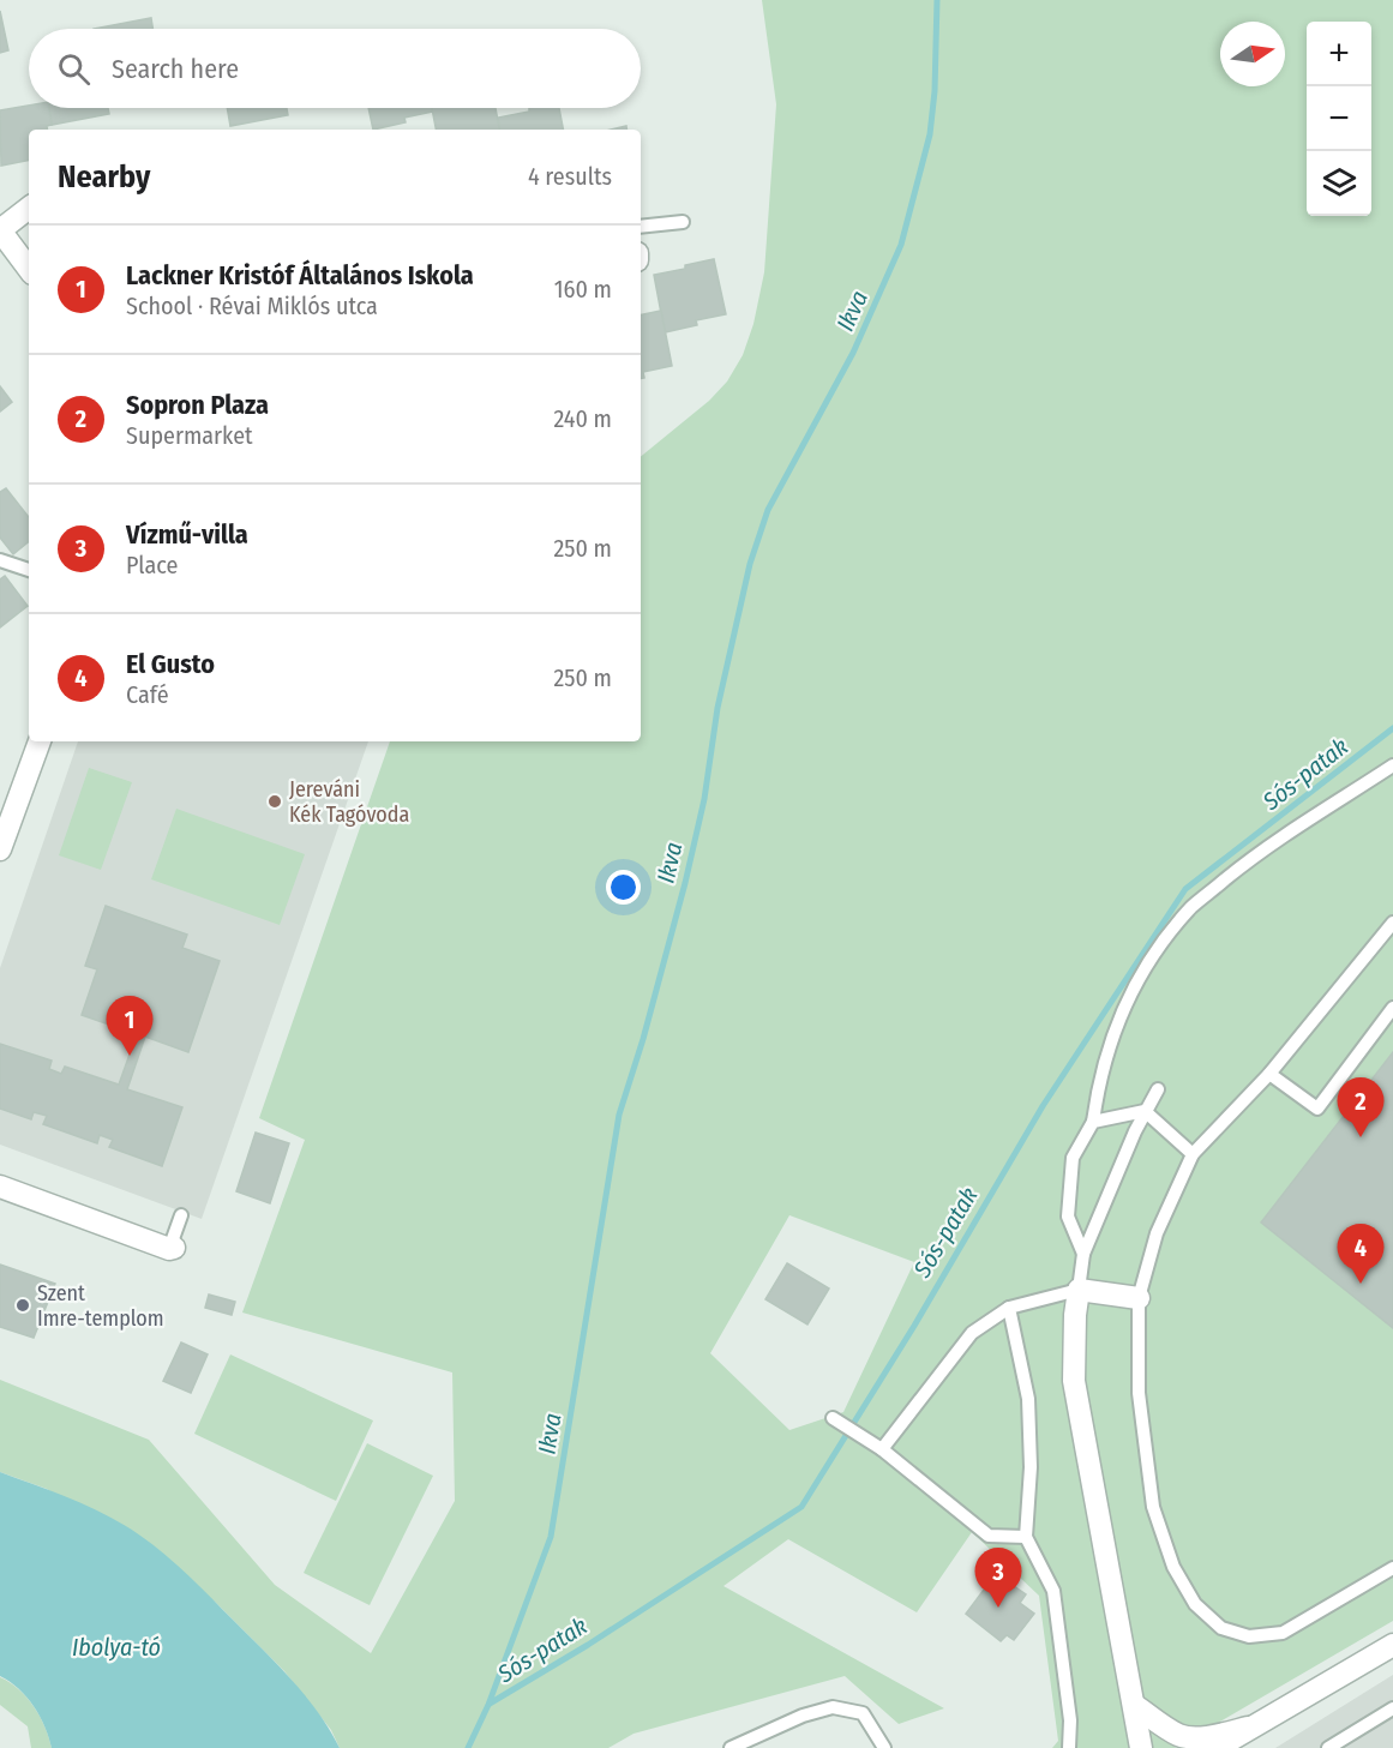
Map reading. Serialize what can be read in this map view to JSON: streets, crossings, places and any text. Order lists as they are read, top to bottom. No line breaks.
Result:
{"water":["Ikva","Sós-patak","Ibolya-tó"],"places":["Jereváni Kék Tagóvoda","Szent Imre-templom"],"north":"right","page":{"map_buttons":["+","−"],"search":"Search here","heading":["Nearby","4 results"],"list":[{"mark":"1","name":"Lackner Kristóf Általános Iskola","note":"School · Révai Miklós utca","value":"160 m"},{"mark":"2","name":"Sopron Plaza","note":"Supermarket","value":"240 m"},{"mark":"3","name":"Vízmű-villa","note":"Place","value":"250 m"},{"mark":"4","name":"El Gusto","note":"Café","value":"250 m"}],"pins":["1","2","4","3"]}}
